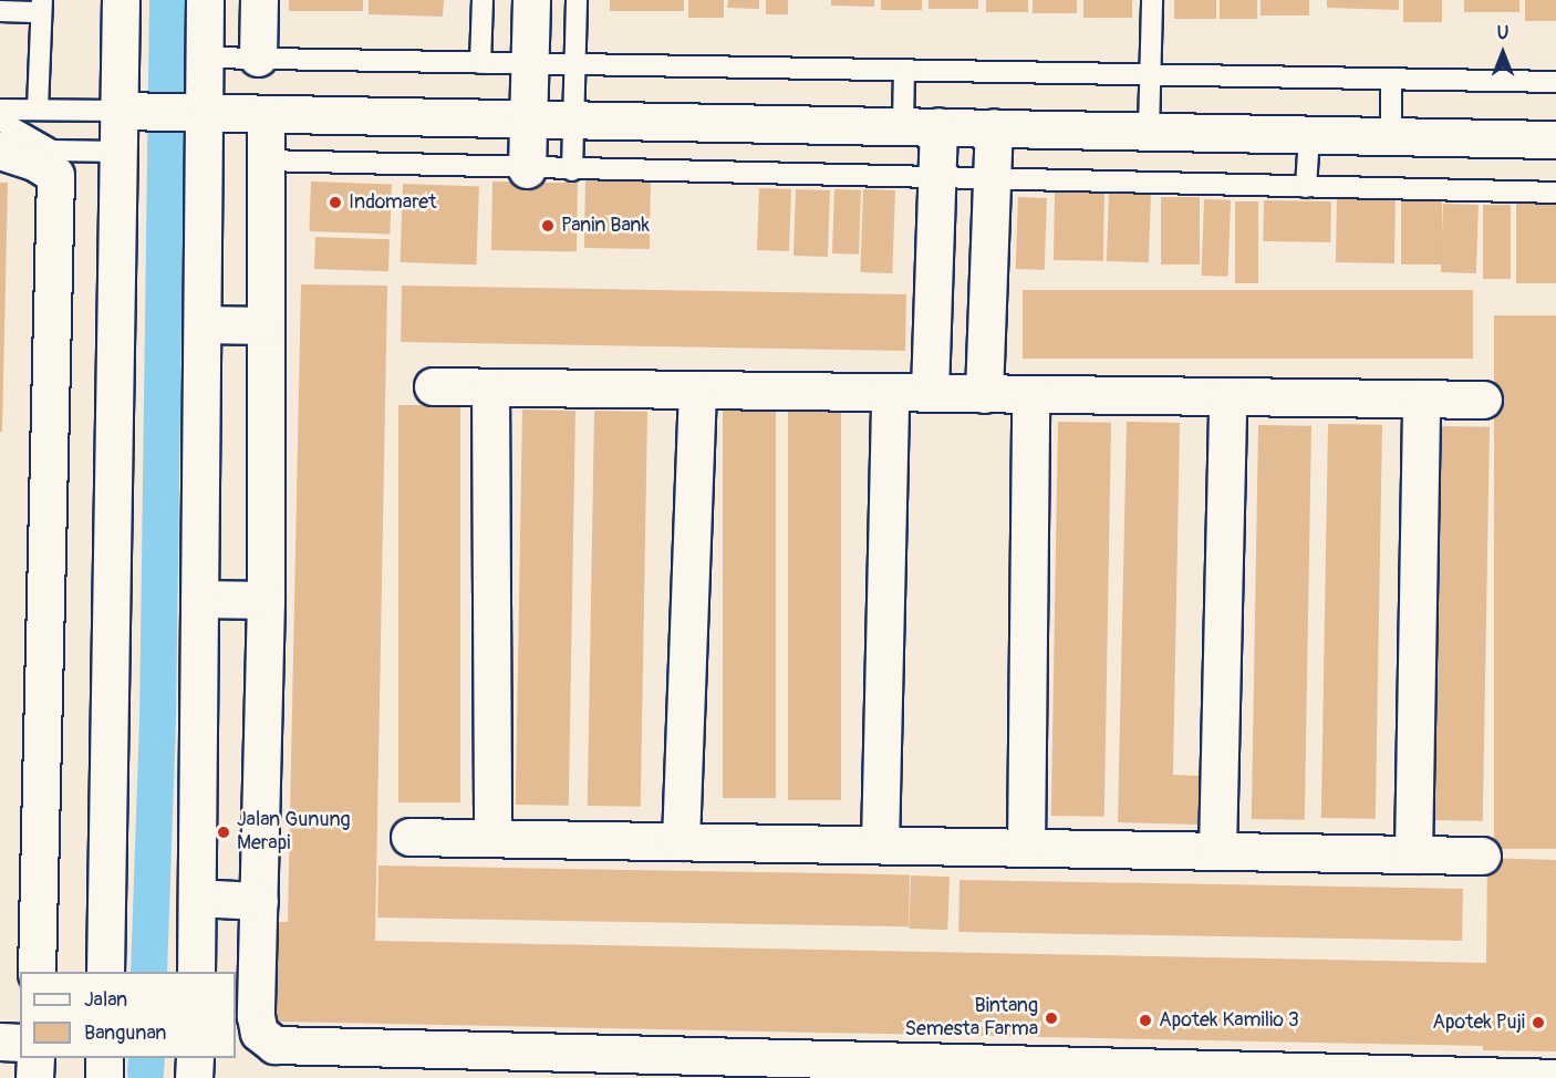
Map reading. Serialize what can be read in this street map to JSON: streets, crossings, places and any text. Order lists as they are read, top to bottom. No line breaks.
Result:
{"places":["Indomaret","Panin Bank","Jalan Gunung Merapi","Bintang Semesta Farma","Apotek Kamilio 3","Apotek Puji"],"legend":["Jalan","Bangunan"],"north":"top"}
